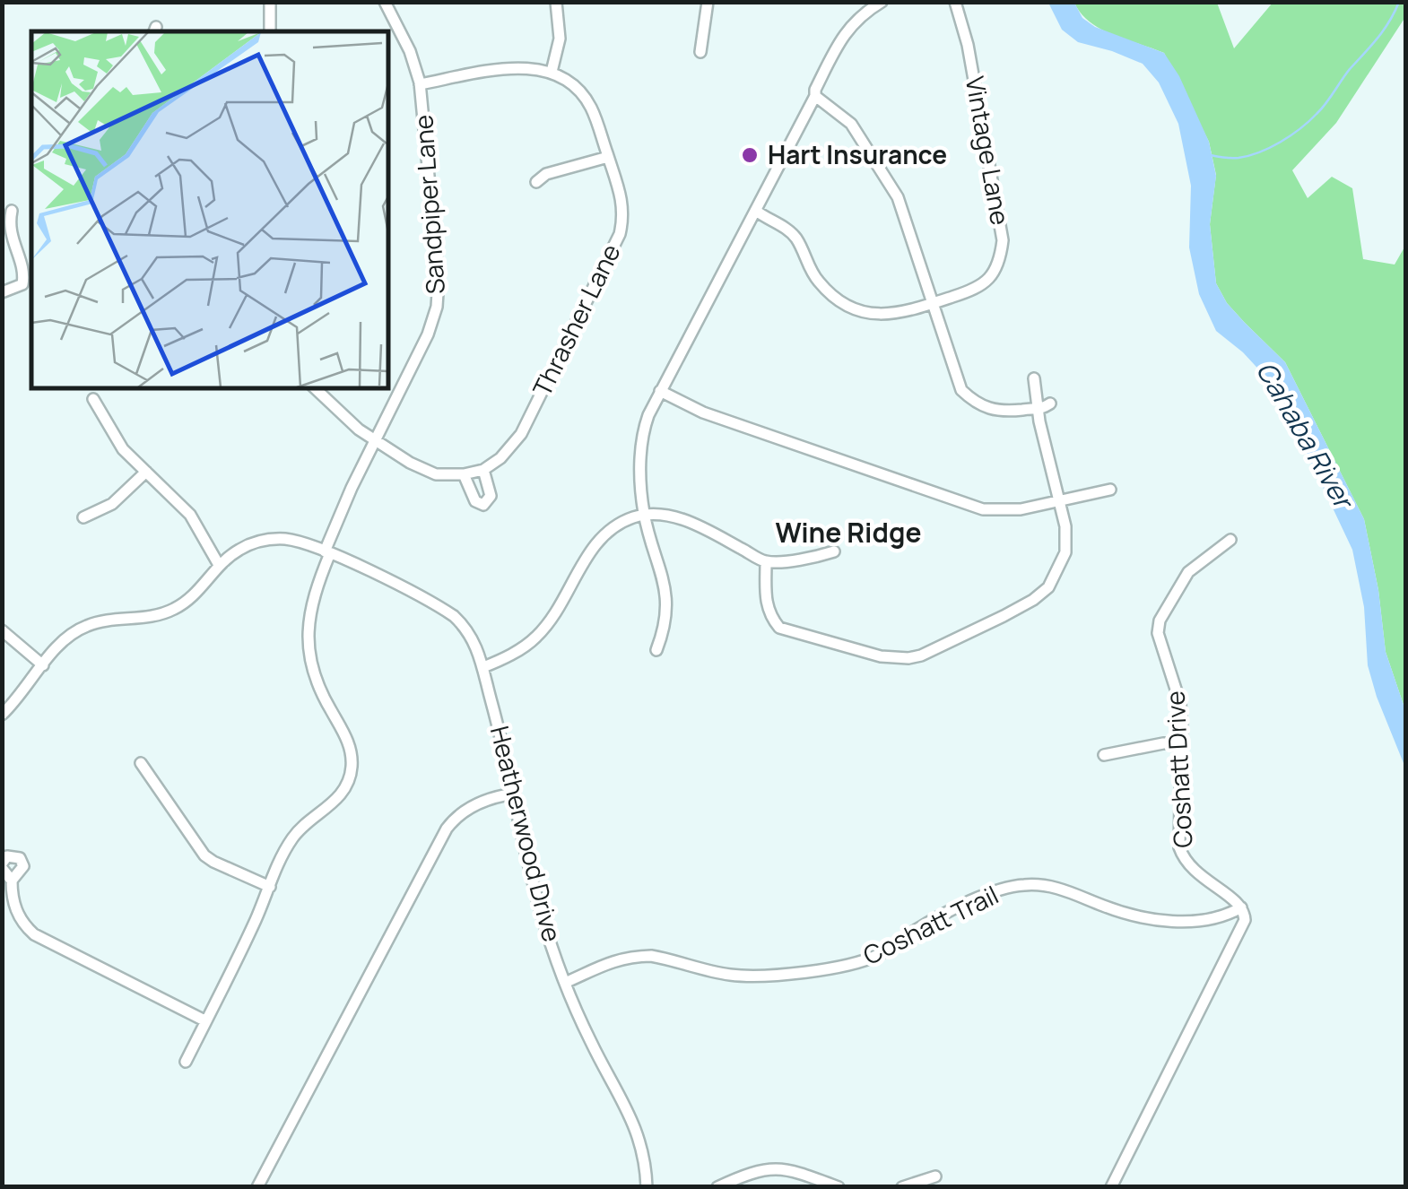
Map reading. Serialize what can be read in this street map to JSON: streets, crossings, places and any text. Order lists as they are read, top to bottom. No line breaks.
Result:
{"streets":{"street":["Vintage Lane","Sandpiper Lane","Thrasher Lane","Coshatt Drive","Heatherwood Drive","Coshatt Trail"]},"crossings":[["Sandpiper Lane","Heatherwood Drive"],["Coshatt Drive","Coshatt Trail"],["Heatherwood Drive","Coshatt Trail"]],"districts":["Wine Ridge"],"water":["Cahaba River"],"places":["Hart Insurance"]}
